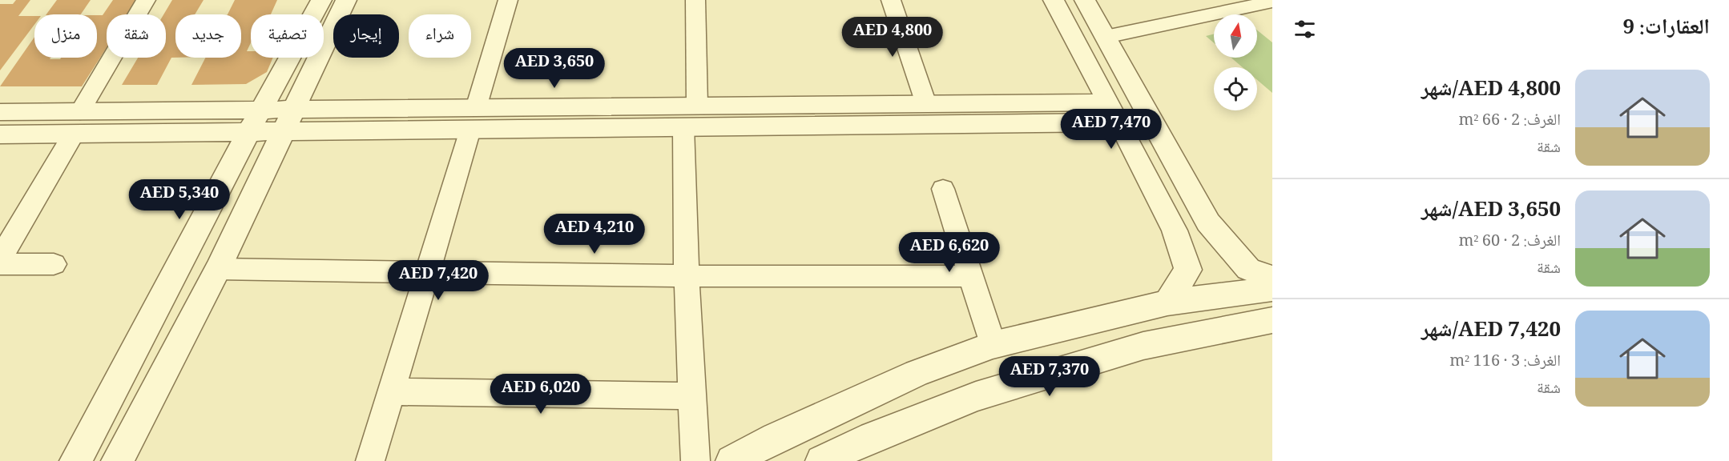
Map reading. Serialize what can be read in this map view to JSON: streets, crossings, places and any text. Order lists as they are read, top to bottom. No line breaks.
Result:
{"north":"top","page":{"heading":"العقارات: 9","chip":["شراء","إيجار","تصفية","جديد","شقة","منزل"],"price":["AED 4,800","AED 3,650","AED 7,470","AED 5,340","AED 4,210","AED 6,620","AED 7,420","AED 7,370","AED 6,020"],"list":[{"name":"AED 4,800/شهر","note":"الغرف: 2 · 66 m² · شقة"},{"name":"AED 3,650/شهر","note":"الغرف: 2 · 60 m² · شقة"},{"name":"AED 7,420/شهر","note":"الغرف: 3 · 116 m² · شقة"}]}}
